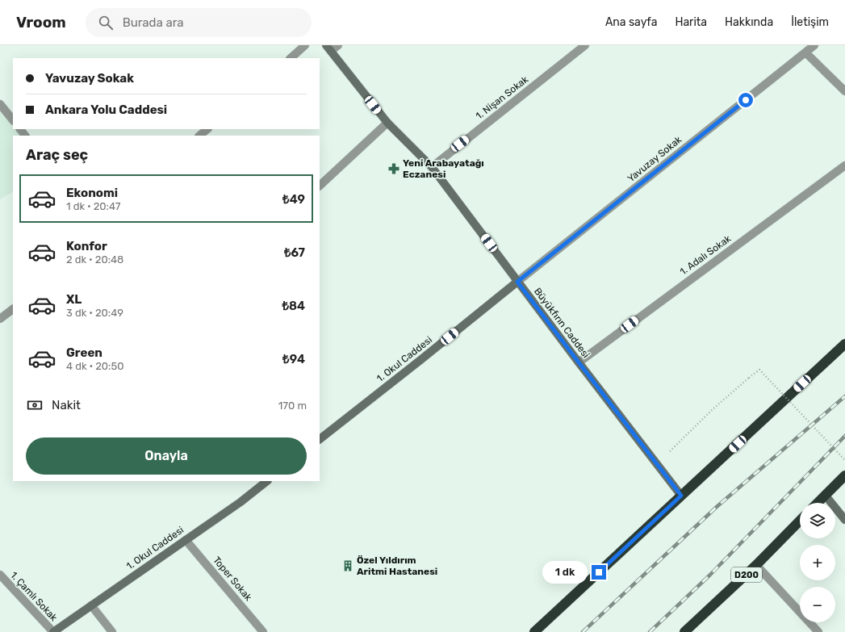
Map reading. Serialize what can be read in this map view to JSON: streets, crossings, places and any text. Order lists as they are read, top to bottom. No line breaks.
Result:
{"streets":{"highway":["D200"],"main road":["Büyükfırın Caddesi","1. Okul Caddesi"],"street":["1. Nişan Sokak","Yavuzay Sokak","1. Adalı Sokak","Toper Sokak","1. Çamlı Sokak"]},"crossings":[["1. Nişan Sokak","Büyükfırın Caddesi"],["Yavuzay Sokak","Büyükfırın Caddesi"],["Yavuzay Sokak","1. Okul Caddesi"],["1. Adalı Sokak","Büyükfırın Caddesi"],["Büyükfırın Caddesi","1. Okul Caddesi"],["1. Okul Caddesi","Toper Sokak"],["1. Okul Caddesi","1. Çamlı Sokak"]],"places":{"pharmacy":["Yeni Arabayatağı Eczanesi"],"building":["Özel Yıldırım Aritmi Hastanesi"]},"page":{"header":"Vroom","search":"Burada ara","nav":["Ana sayfa","Harita","Hakkında","İletişim"],"banner":["Yavuzay Sokak","Ankara Yolu Caddesi"],"heading":"Araç seç","list":[{"name":"Ekonomi","note":"1 dk · 20:47","value":"₺49"},{"name":"Konfor","note":"2 dk · 20:48","value":"₺67"},{"name":"XL","note":"3 dk · 20:49","value":"₺84"},{"name":"Green","note":"4 dk · 20:50","value":"₺94"}],"pay":["Nakit","170 m"],"buttons":"Onayla","map_buttons":["+","−"],"bubble":"1 dk"}}
